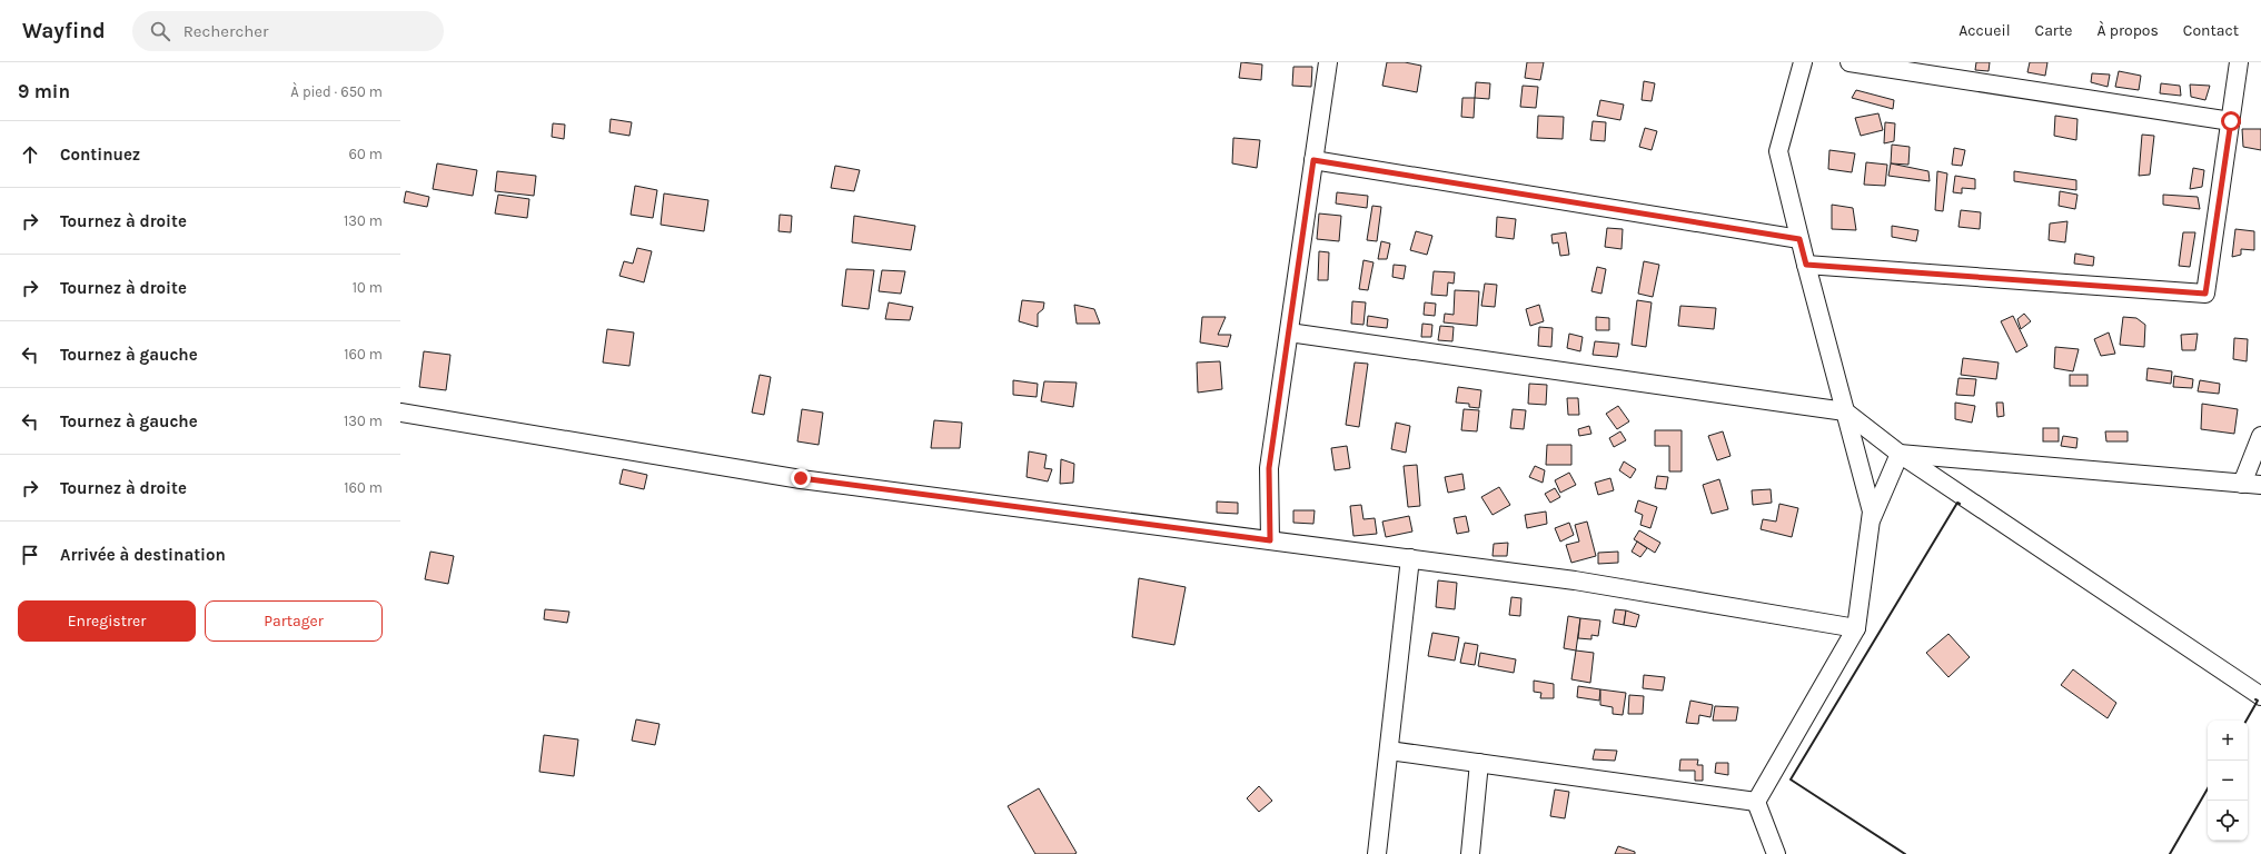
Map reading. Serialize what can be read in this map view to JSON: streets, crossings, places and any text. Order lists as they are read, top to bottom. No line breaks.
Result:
{"page":{"header":"Wayfind","search":"Rechercher","nav":["Accueil","Carte","À propos","Contact"],"heading":["9 min","À pied · 650 m"],"list":[["Continuez","60 m"],["Tournez à droite","130 m"],["Tournez à droite","10 m"],["Tournez à gauche","160 m"],["Tournez à gauche","130 m"],["Tournez à droite","160 m"],"Arrivée à destination"],"buttons":["Enregistrer","Partager"],"map_buttons":["+","−"]}}
